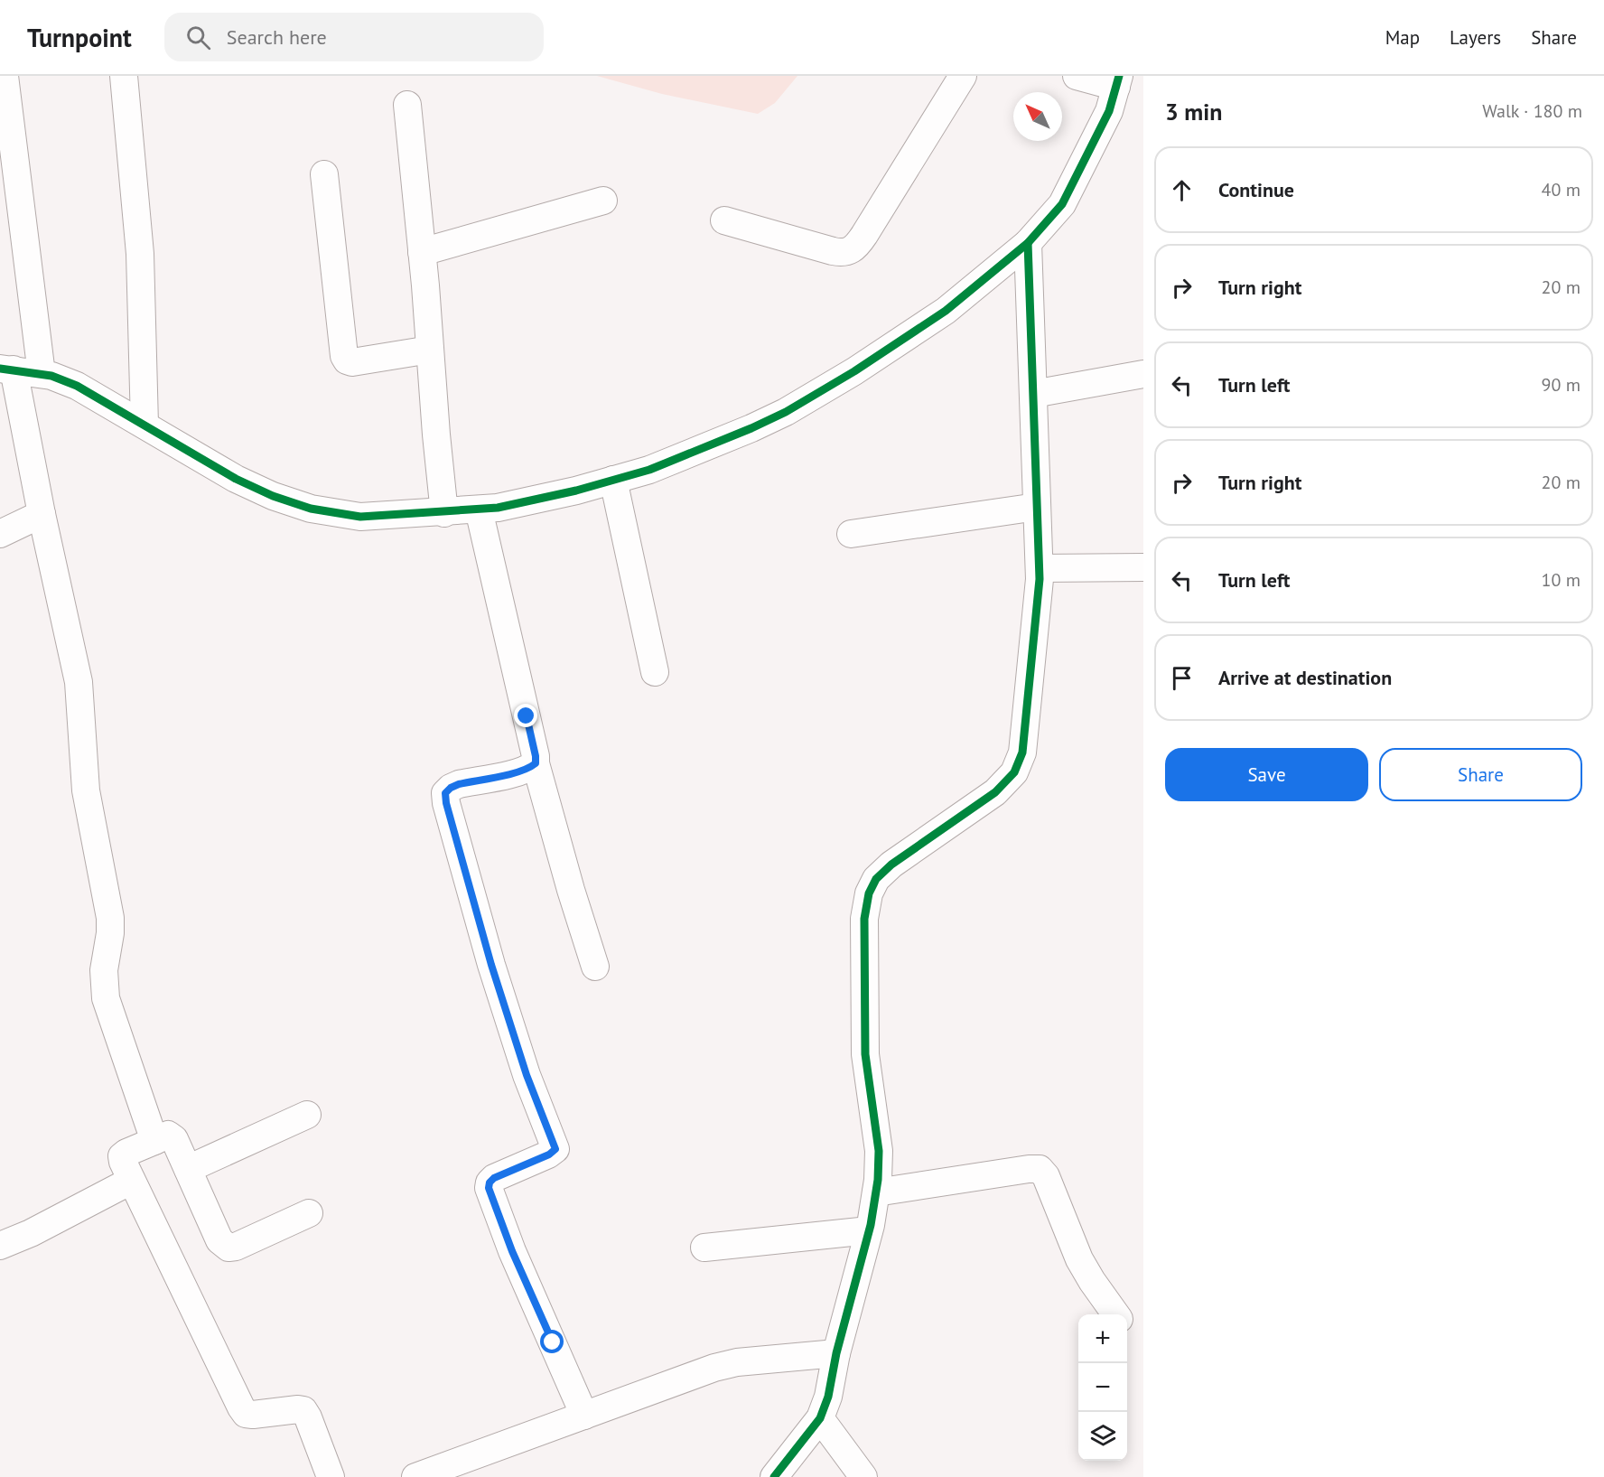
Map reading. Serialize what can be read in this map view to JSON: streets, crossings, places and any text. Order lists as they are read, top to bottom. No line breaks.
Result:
{"north":"top left","page":{"header":"Turnpoint","search":"Search here","nav":["Map","Layers","Share"],"heading":["3 min","Walk · 180 m"],"list":[["Continue","40 m"],["Turn right","20 m"],["Turn left","90 m"],["Turn right","20 m"],["Turn left","10 m"],"Arrive at destination"],"buttons":["Save","Share"],"map_buttons":["+","−"]}}
